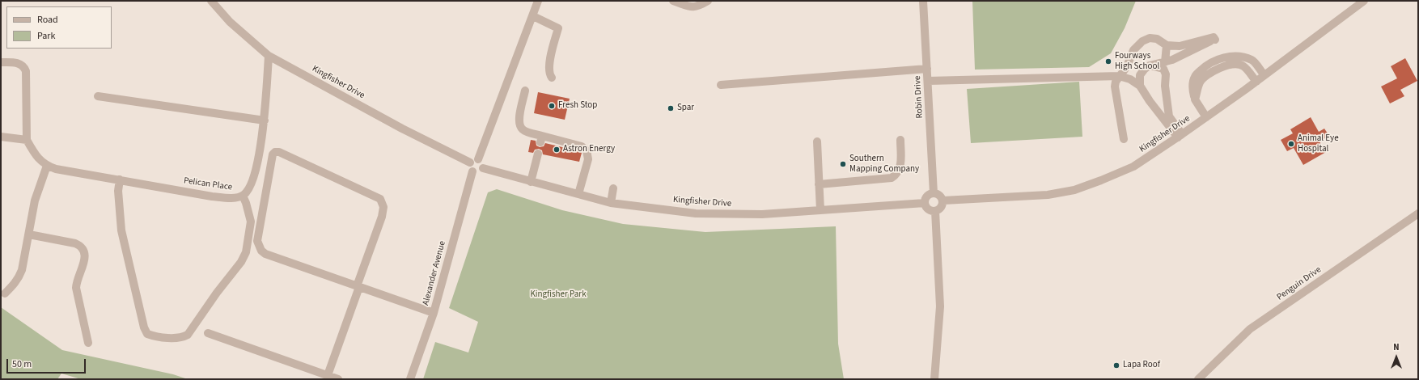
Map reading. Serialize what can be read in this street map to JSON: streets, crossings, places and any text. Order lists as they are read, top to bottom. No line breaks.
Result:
{"streets":{"street":["Kingfisher Drive","Robin Drive","Pelican Place","Alexander Avenue","Penguin Drive"]},"crossings":[["Kingfisher Drive","Robin Drive"],["Kingfisher Drive","Pelican Place"],["Kingfisher Drive","Alexander Avenue"]],"parks":["Kingfisher Park"],"places":["Fourways High School","Fresh Stop","Spar","Animal Eye Hospital","Astron Energy","Southern Mapping Company","Lapa Roof"],"legend":["Road","Park"],"scale_bar":"50 m","north":"top"}
